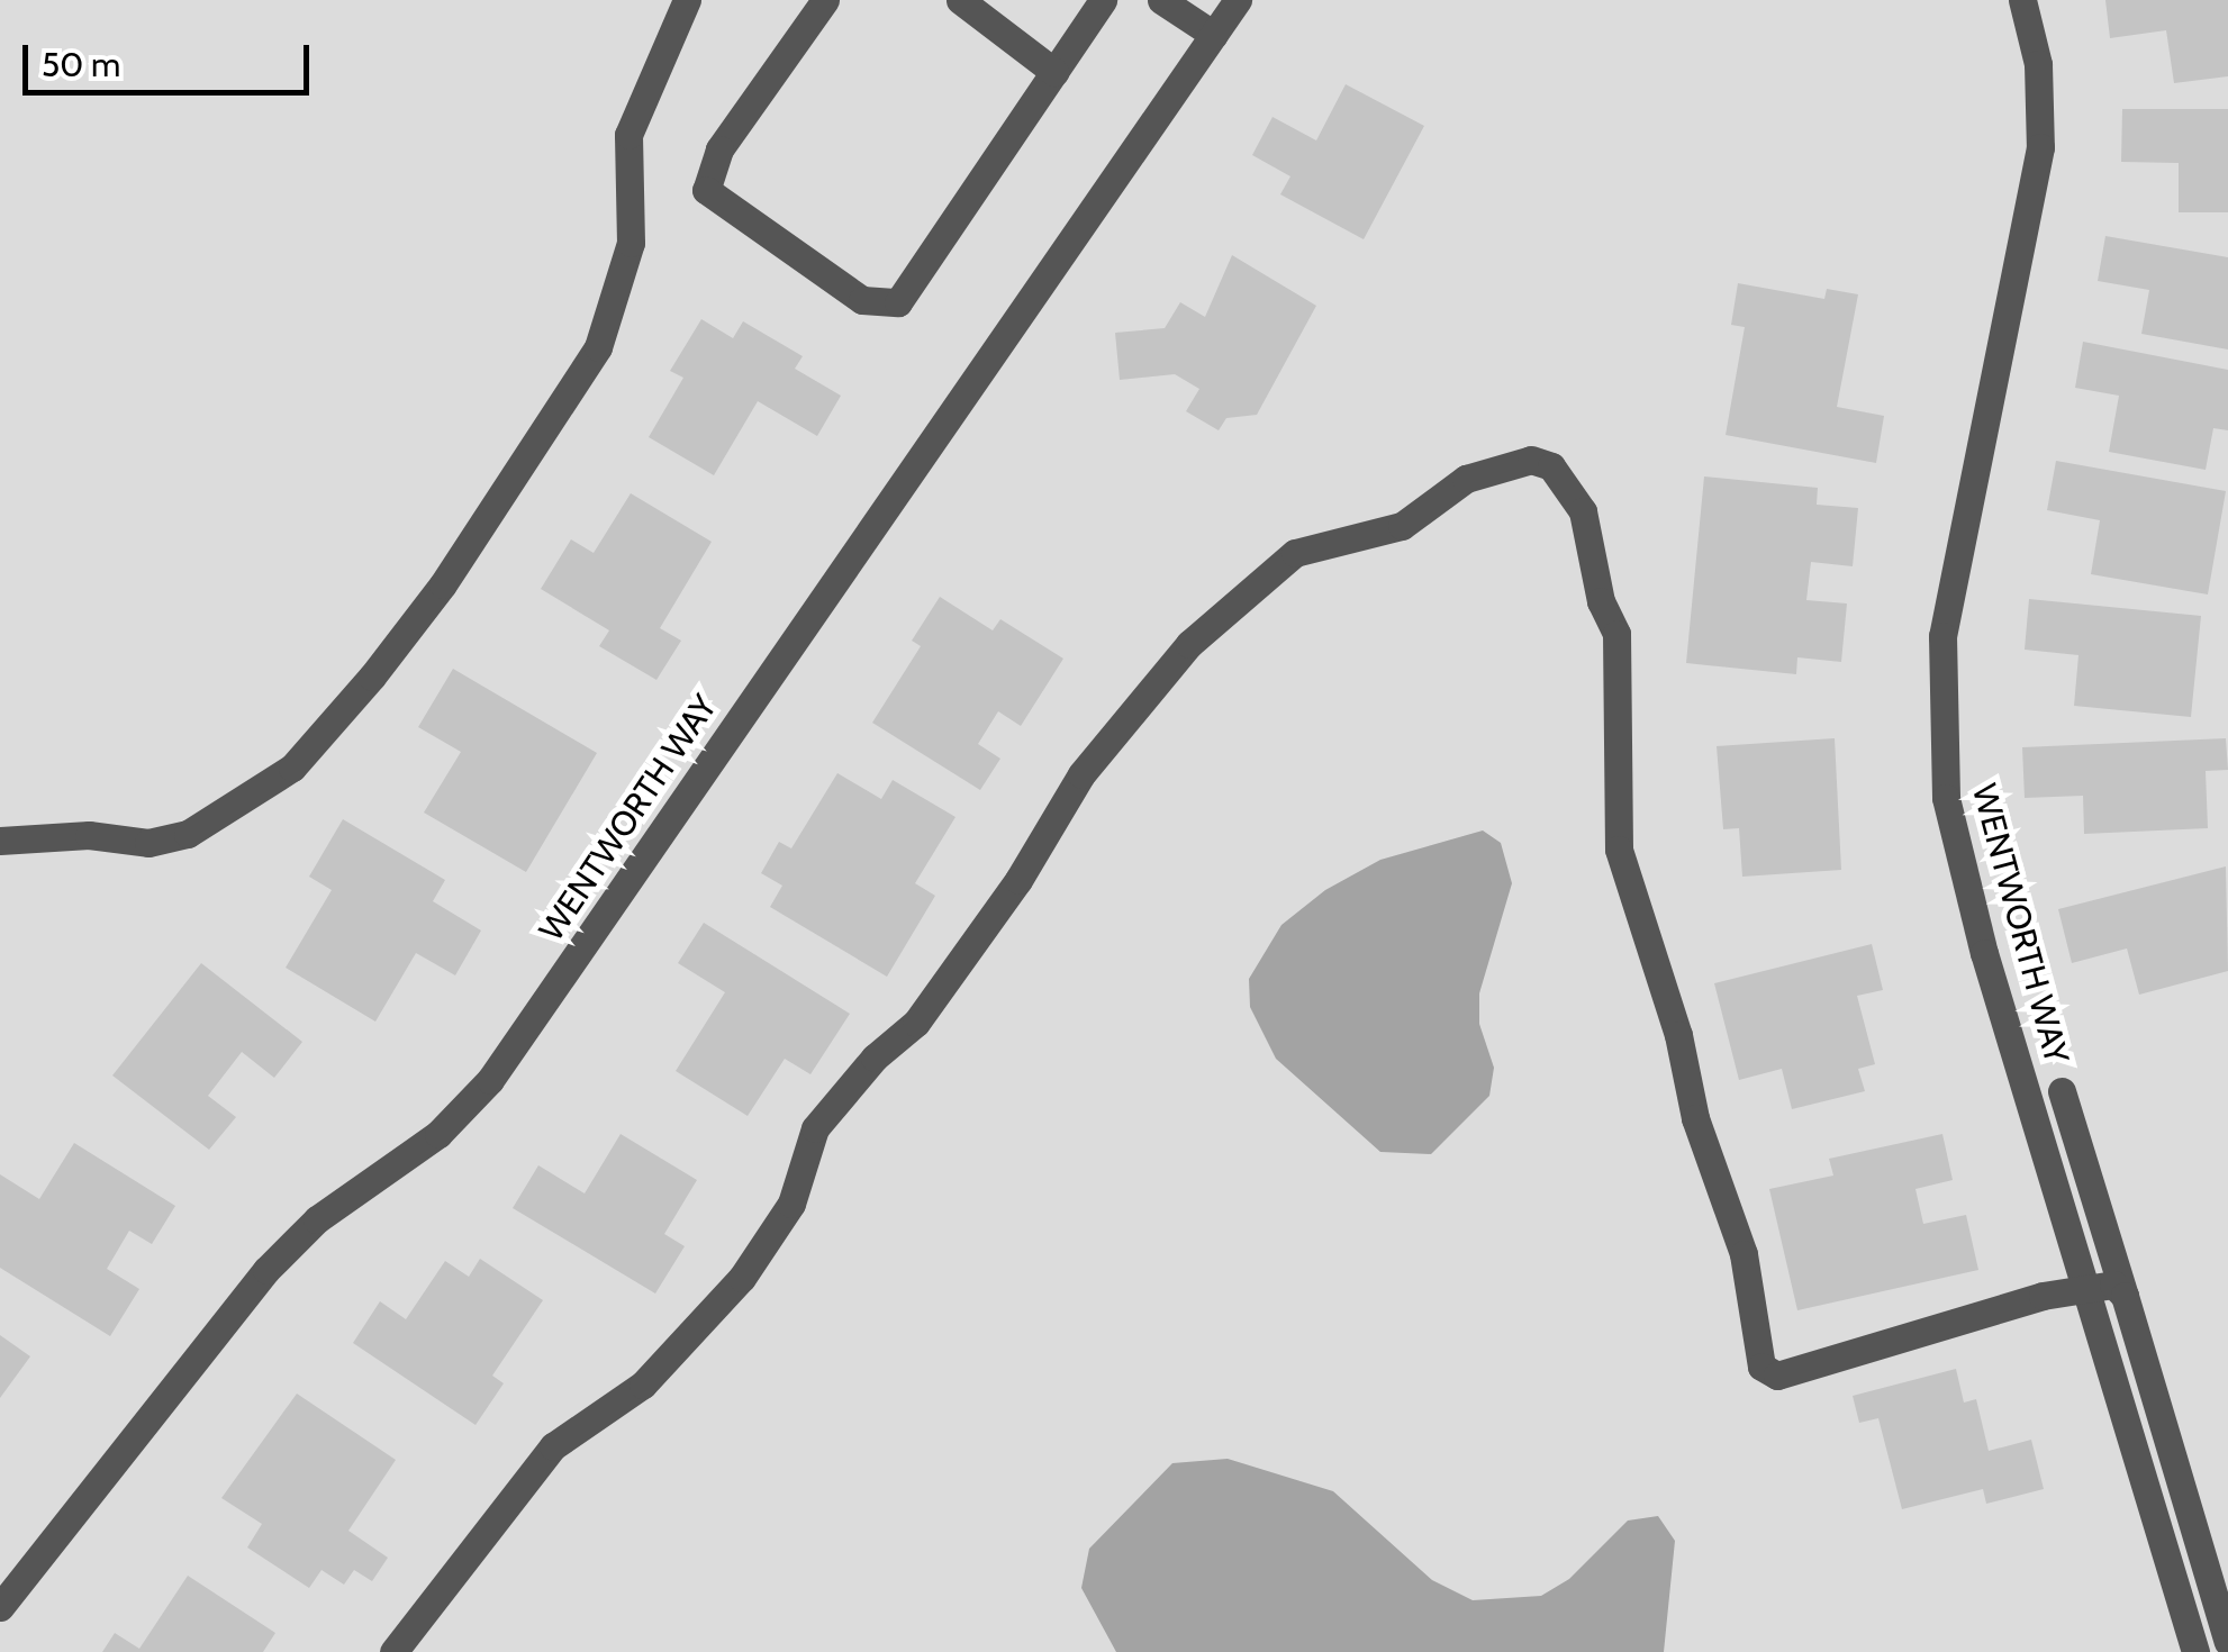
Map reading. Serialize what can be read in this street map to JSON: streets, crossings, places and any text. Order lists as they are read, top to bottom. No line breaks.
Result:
{"streets":{"street":["WENTWORTH WAY"]},"scale_bar":"50 m"}
